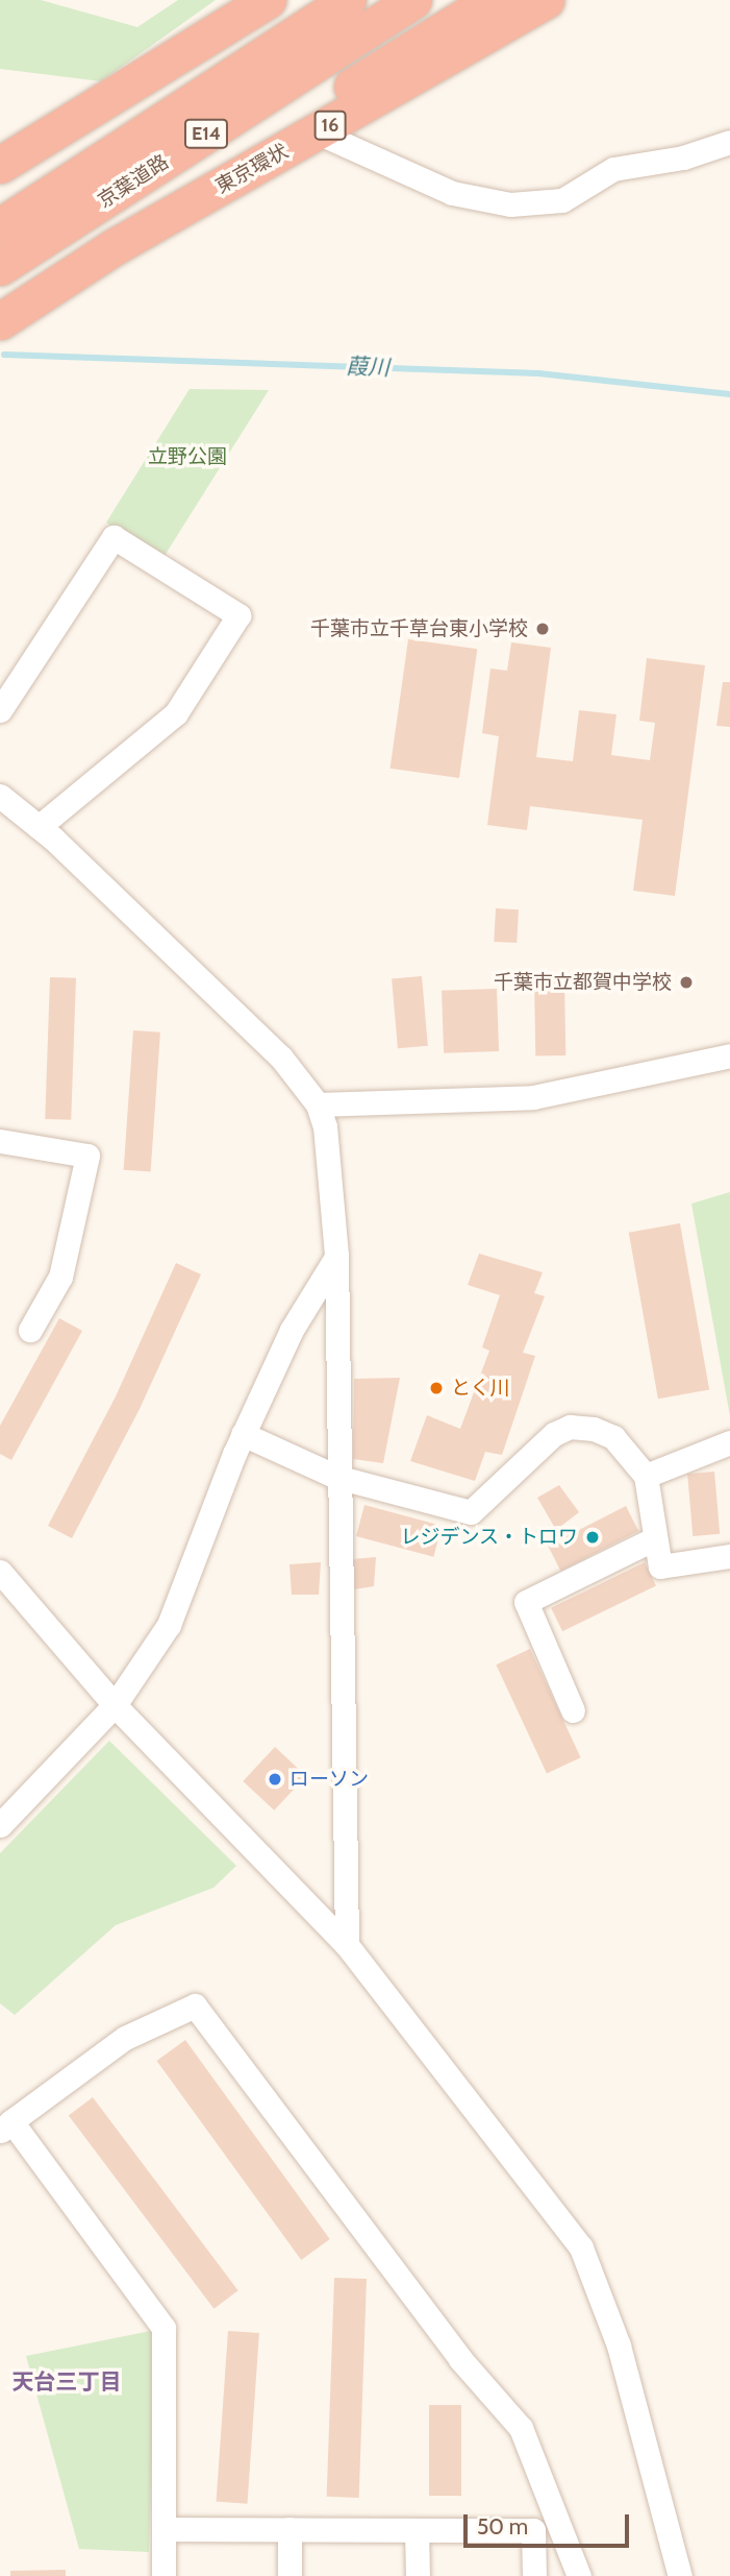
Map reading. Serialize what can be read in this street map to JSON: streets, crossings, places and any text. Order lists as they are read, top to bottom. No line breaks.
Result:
{"streets":{"highway":["16","E14","東京環状","京葉道路"]},"districts":["天台三丁目"],"water":["葭川"],"parks":["立野公園"],"places":["千葉市立千草台東小学校","千葉市立都賀中学校","とく川","レジデンス・トロワ","ローソン"],"scale_bar":"50 m"}
